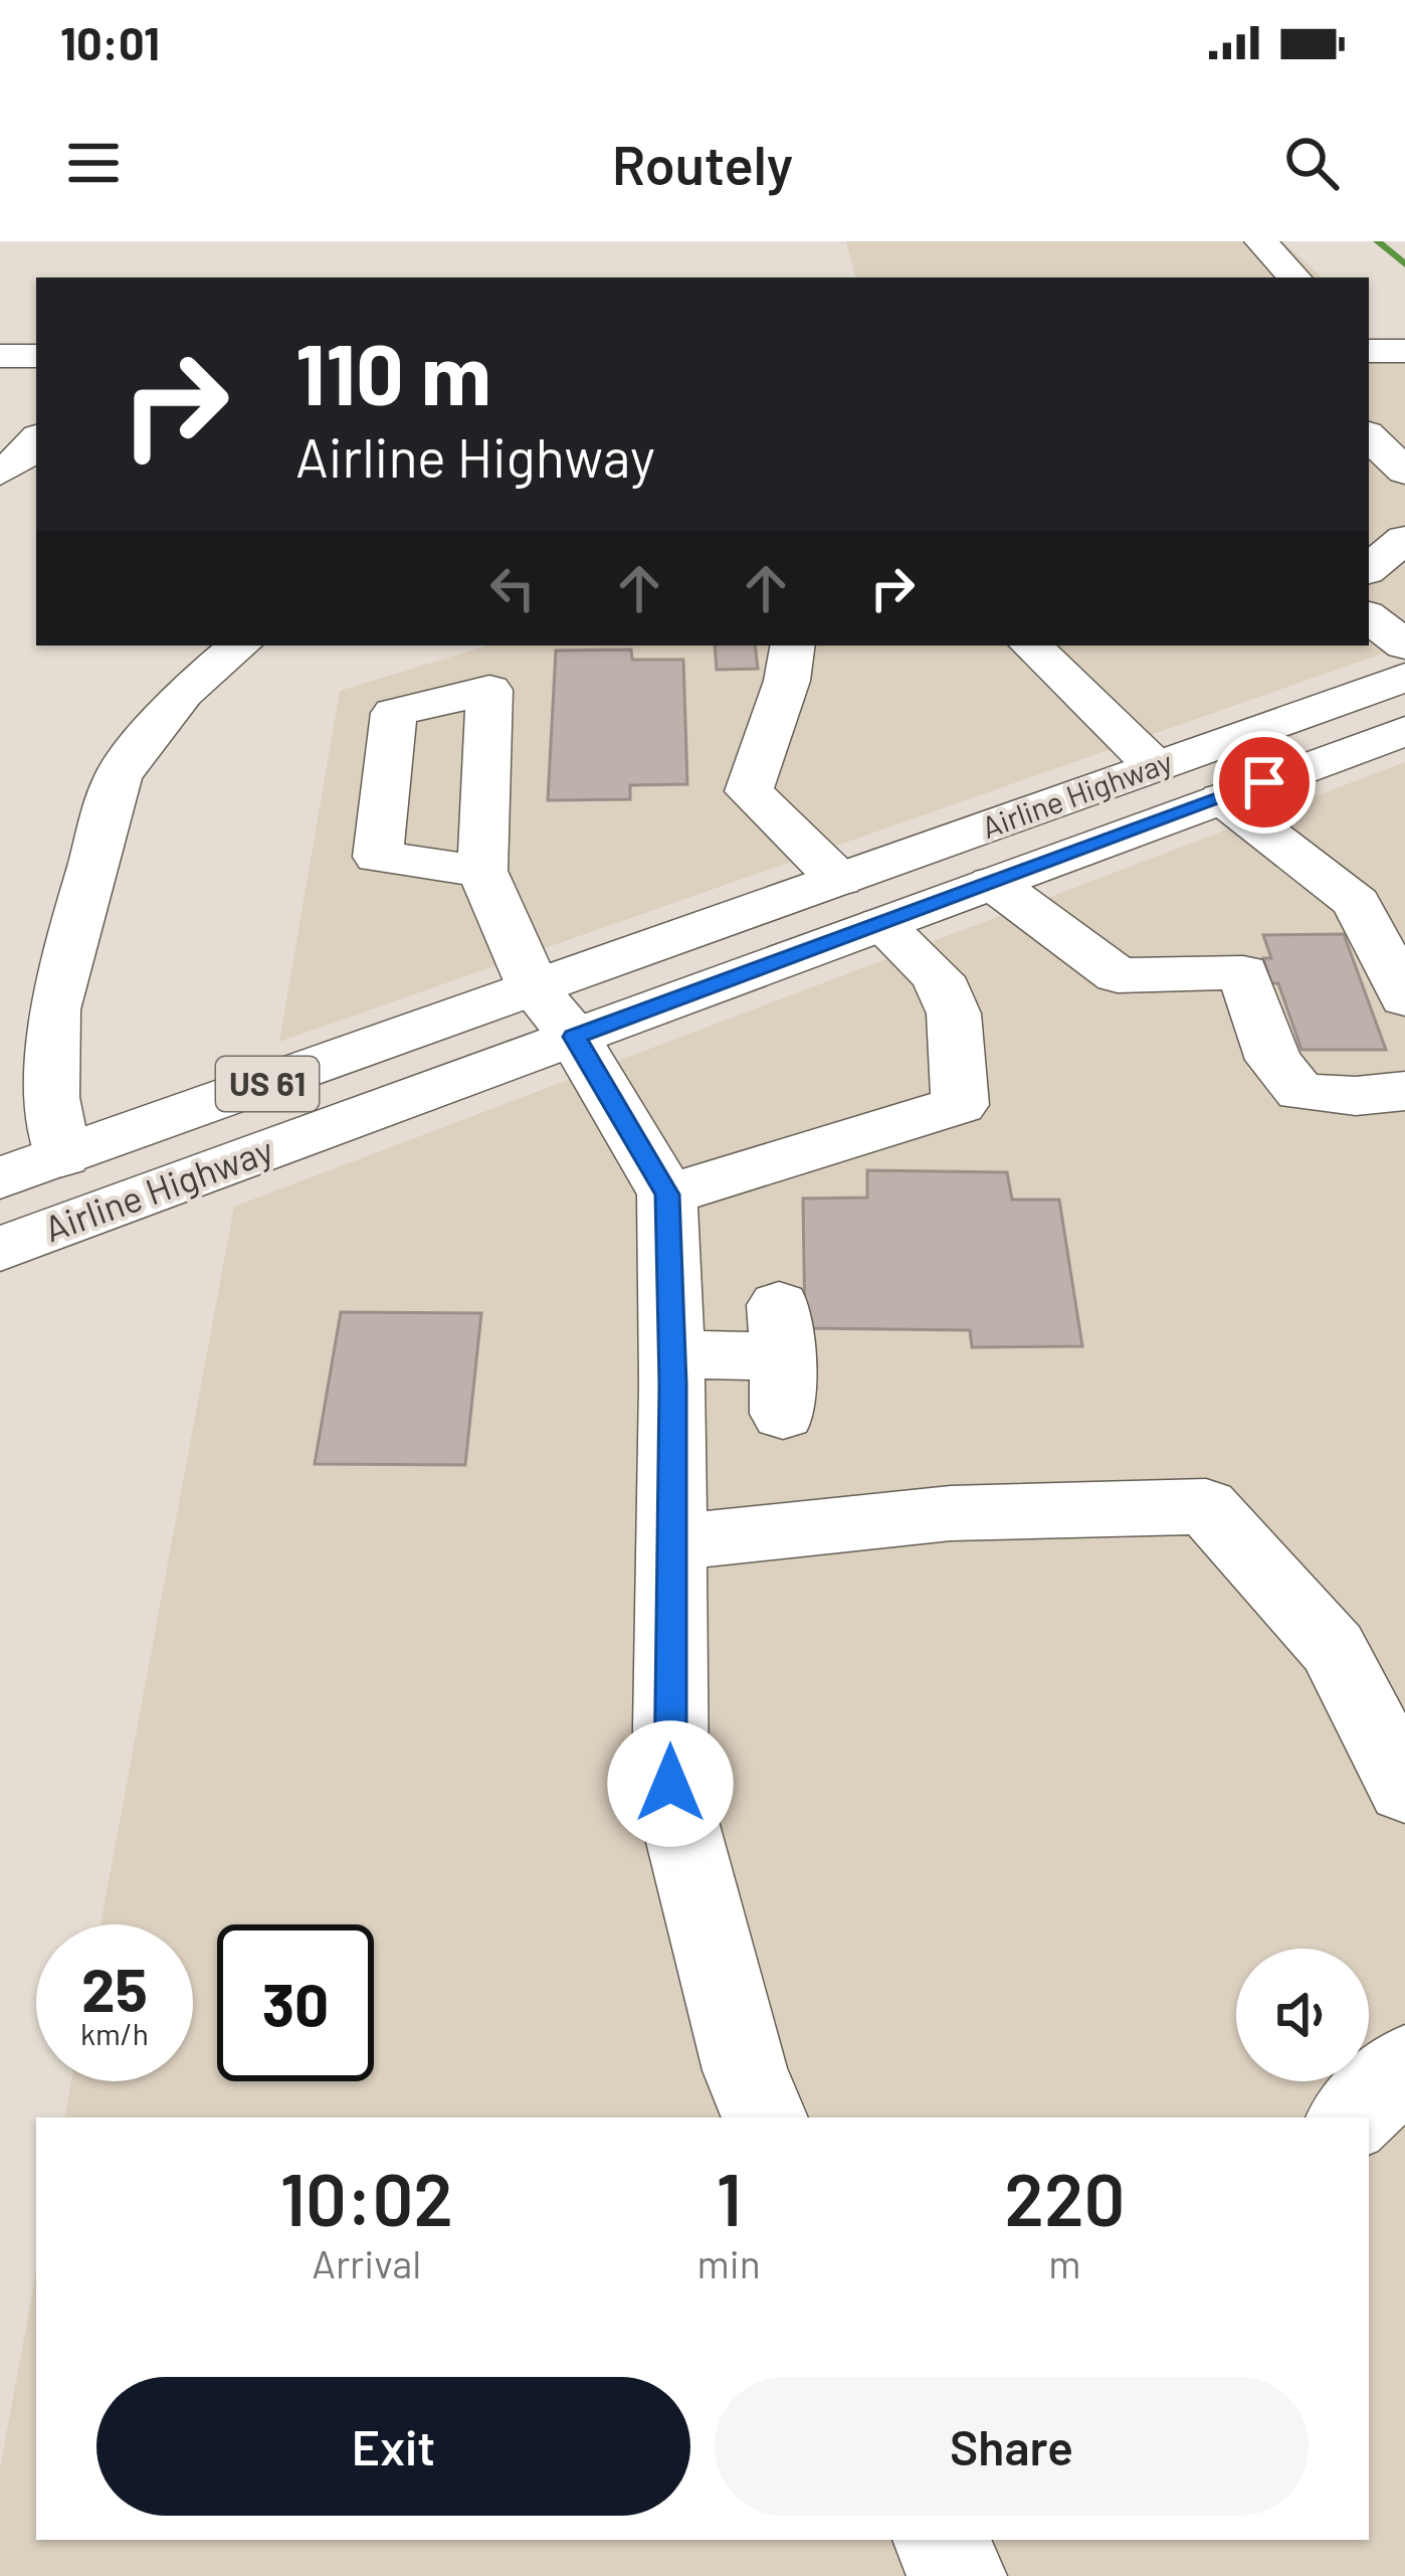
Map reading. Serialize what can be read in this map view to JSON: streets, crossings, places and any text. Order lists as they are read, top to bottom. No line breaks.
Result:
{"streets":{"main road":["Airline Highway","US 61"]},"page":{"status":"10:01","header":"Routely","turn":["110 m","Airline Highway"],"speed":"25 km/h","limit":"30","eta":["10:02","Arrival","1","min","220","m"],"buttons":["Exit","Share"]}}
